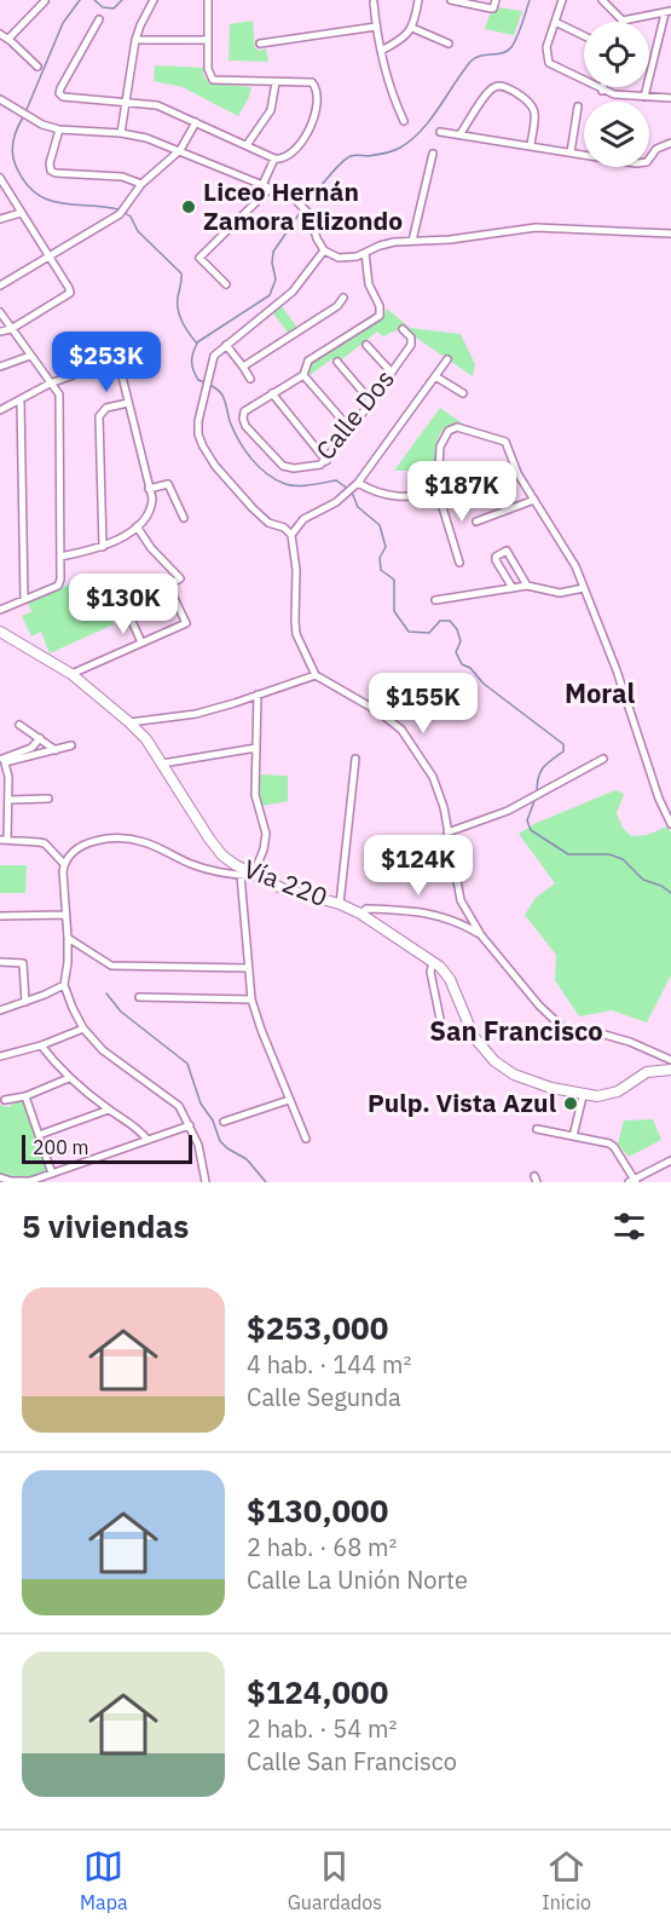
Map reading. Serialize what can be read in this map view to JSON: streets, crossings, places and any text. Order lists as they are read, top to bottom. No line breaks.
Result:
{"streets":{"main road":["Vía 220"],"street":["Calle Dos"]},"districts":["Moral","San Francisco"],"places":["Liceo Hernán Zamora Elizondo","Pulp. Vista Azul"],"scale_bar":"200 m","page":{"price":["$253K","$187K","$130K","$155K","$124K"],"scale":"200 m","heading":"5 viviendas","list":[{"name":"$253,000","note":"4 hab. · 144 m² · Calle Segunda"},{"name":"$130,000","note":"2 hab. · 68 m² · Calle La Unión Norte"},{"name":"$124,000","note":"2 hab. · 54 m² · Calle San Francisco"}],"tabs":["Mapa","Guardados","Inicio"]}}
